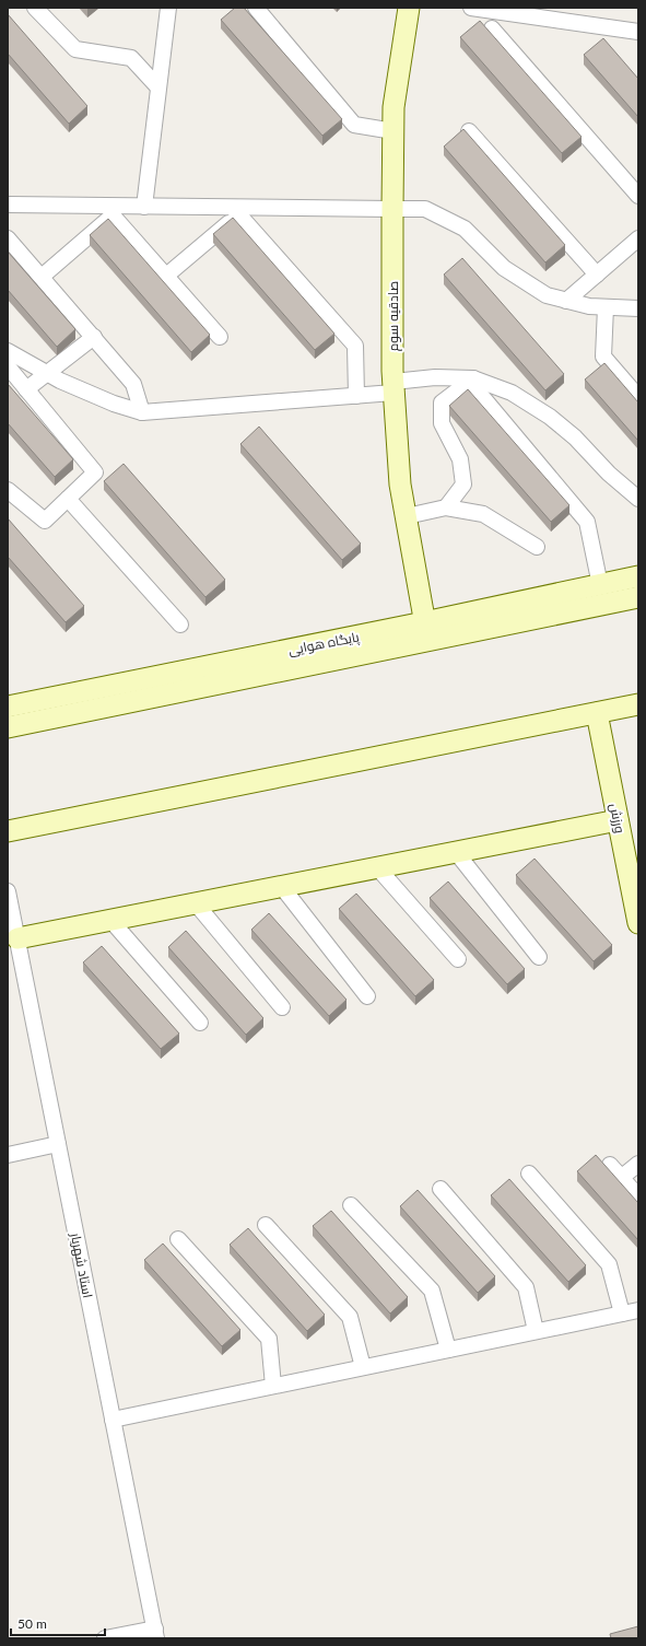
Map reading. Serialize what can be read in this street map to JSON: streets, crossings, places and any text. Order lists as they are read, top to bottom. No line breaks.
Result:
{"streets":{"street":["صادقیه سوم","پایگاه هوایی","ورزش","استاد شهریار"]},"crossings":[["صادقیه سوم","پایگاه هوایی"]],"scale_bar":"50 m"}
